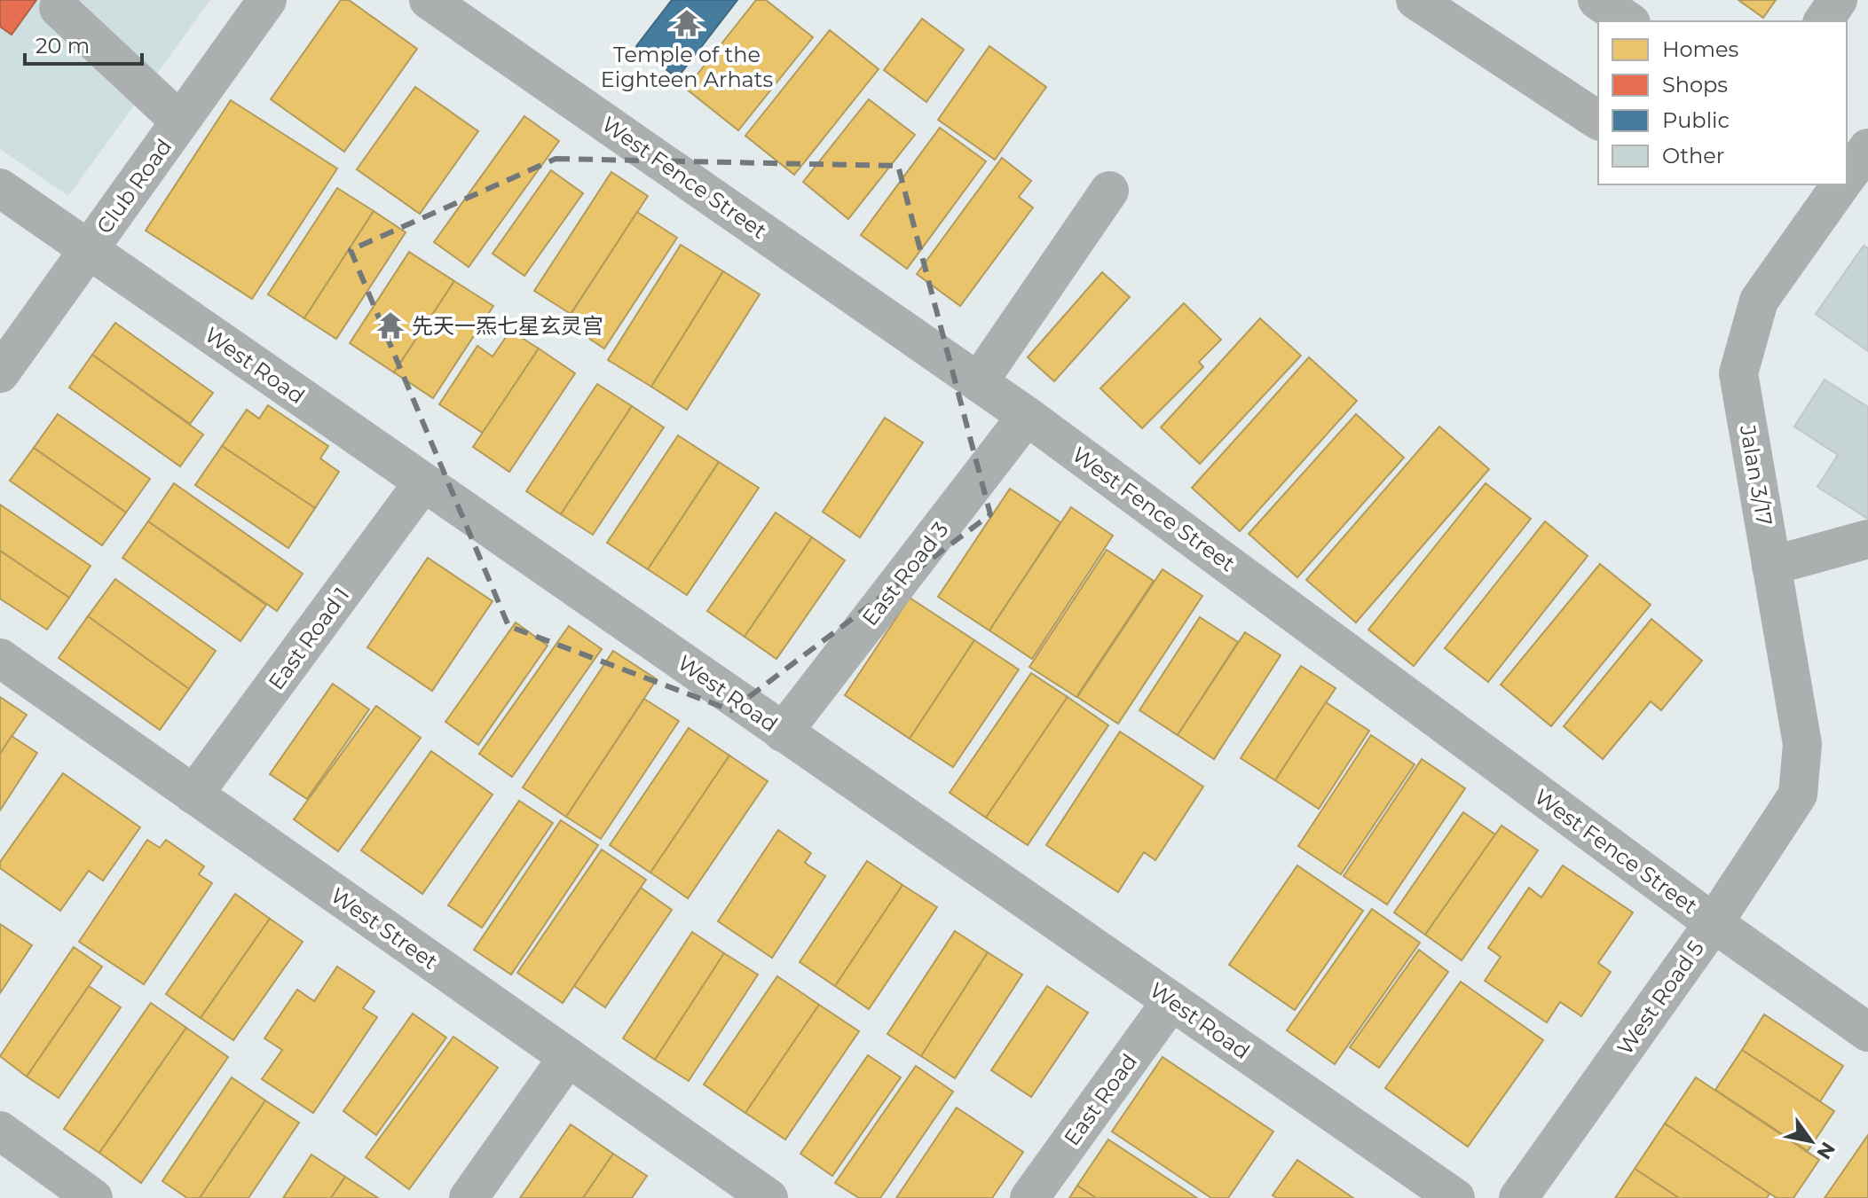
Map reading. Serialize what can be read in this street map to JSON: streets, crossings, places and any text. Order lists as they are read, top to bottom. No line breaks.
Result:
{"streets":{"street":["West Fence Street","Club Road","West Road","Jalan 3/17","East Road 3","East Road 1","West Street","West Road 5","East Road"]},"crossings":[["West Fence Street","East Road 3"],["West Fence Street","West Road 5"],["Club Road","West Road"],["West Road","East Road 3"],["West Road","East Road 1"],["West Road","East Road"],["Jalan 3/17","West Road 5"],["East Road 1","West Street"]],"places":{"temple":["Temple of the Eighteen Arhats","先天一炁七星玄灵宫"]},"legend":["Homes","Shops","Public","Other"],"scale_bar":"20 m","north":"bottom right"}
